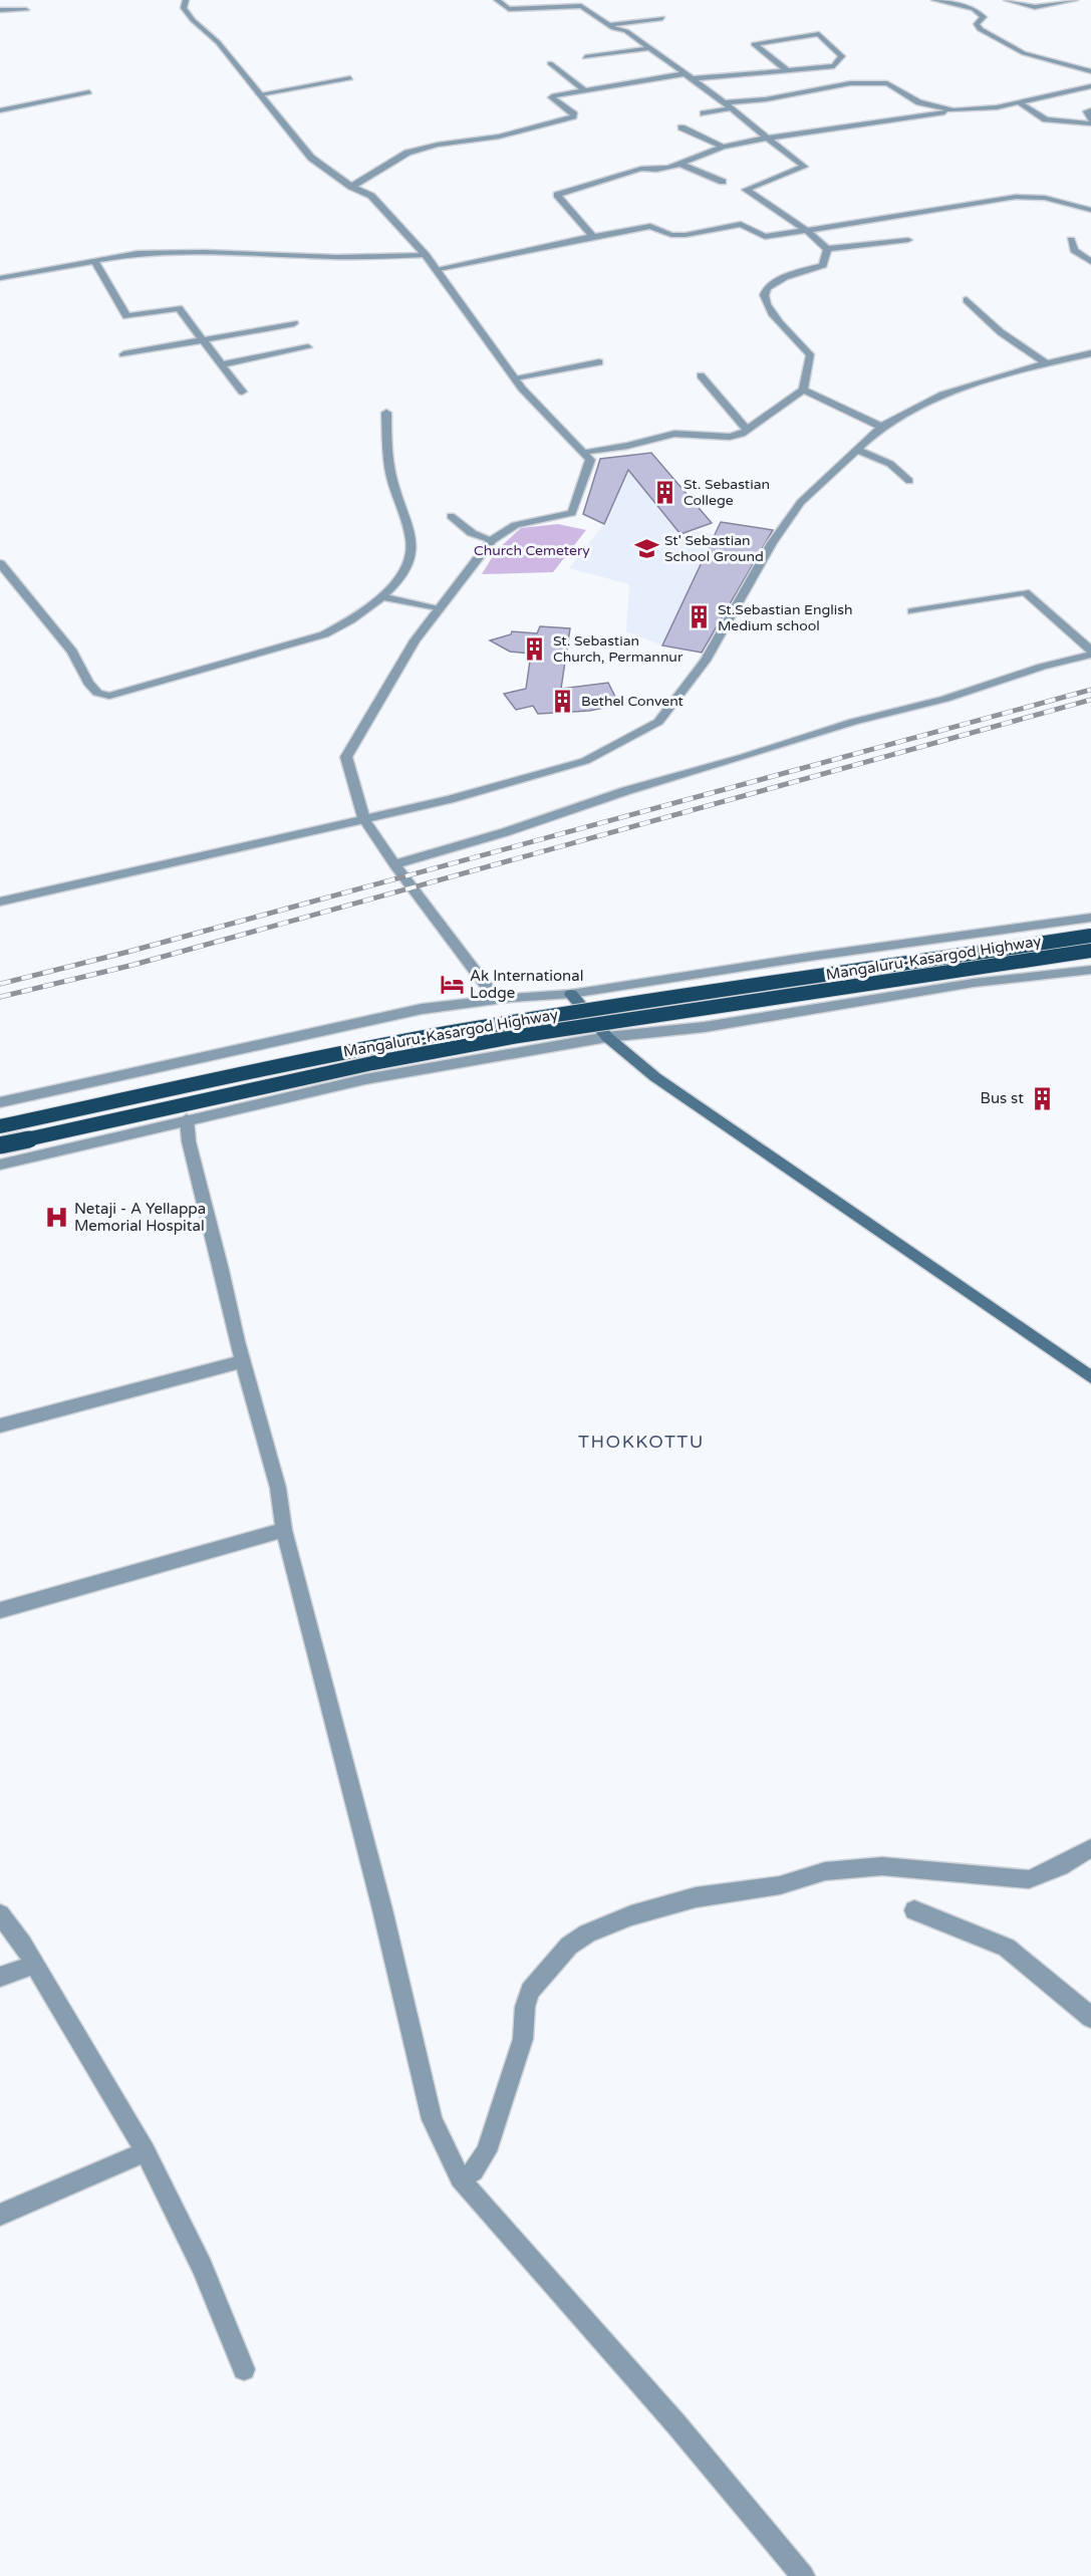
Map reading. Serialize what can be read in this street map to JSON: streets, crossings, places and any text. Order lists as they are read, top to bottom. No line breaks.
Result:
{"streets":{"highway":["Mangaluru-Kasargod Highway"]},"districts":["THOKKOTTU"],"parks":["Church Cemetery"],"places":{"building":["St. Sebastian College","St.Sebastian English Medium school","St. Sebastian Church, Permannur","Bethel Convent","Bus st"],"school or university":["St' Sebastian School Ground"],"hotel":["Ak International Lodge"],"hospital":["Netaji - A Yellappa Memorial Hospital"]}}
